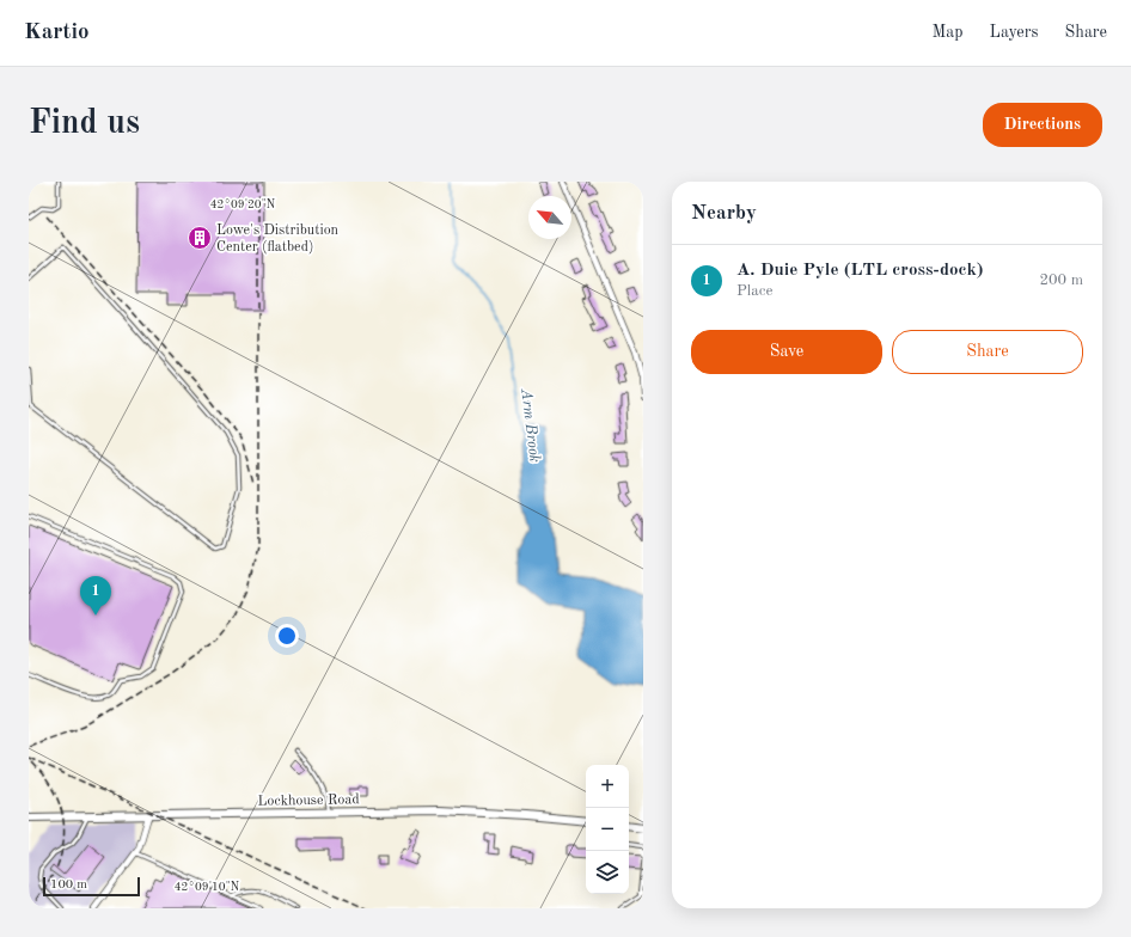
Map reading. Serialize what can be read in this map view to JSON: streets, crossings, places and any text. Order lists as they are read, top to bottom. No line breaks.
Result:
{"streets":{"street":["Lockhouse Road"]},"water":["Arm Brook"],"places":{"building":["Lowe's Distribution Center (flatbed)"]},"scale_bar":"100 m","north":"top left","page":{"header":"Kartio","nav":["Map","Layers","Share"],"buttons":["Directions",["Save","Share"]],"title":"Find us","heading":"Nearby","list":[{"mark":"1","name":"A. Duie Pyle (LTL cross-dock)","note":"Place","value":"200 m"}],"pins":"1","map_buttons":["+","−"],"scale":"100 m"},"coordinates":["42°09'20\"N","42°09'10\"N"]}
